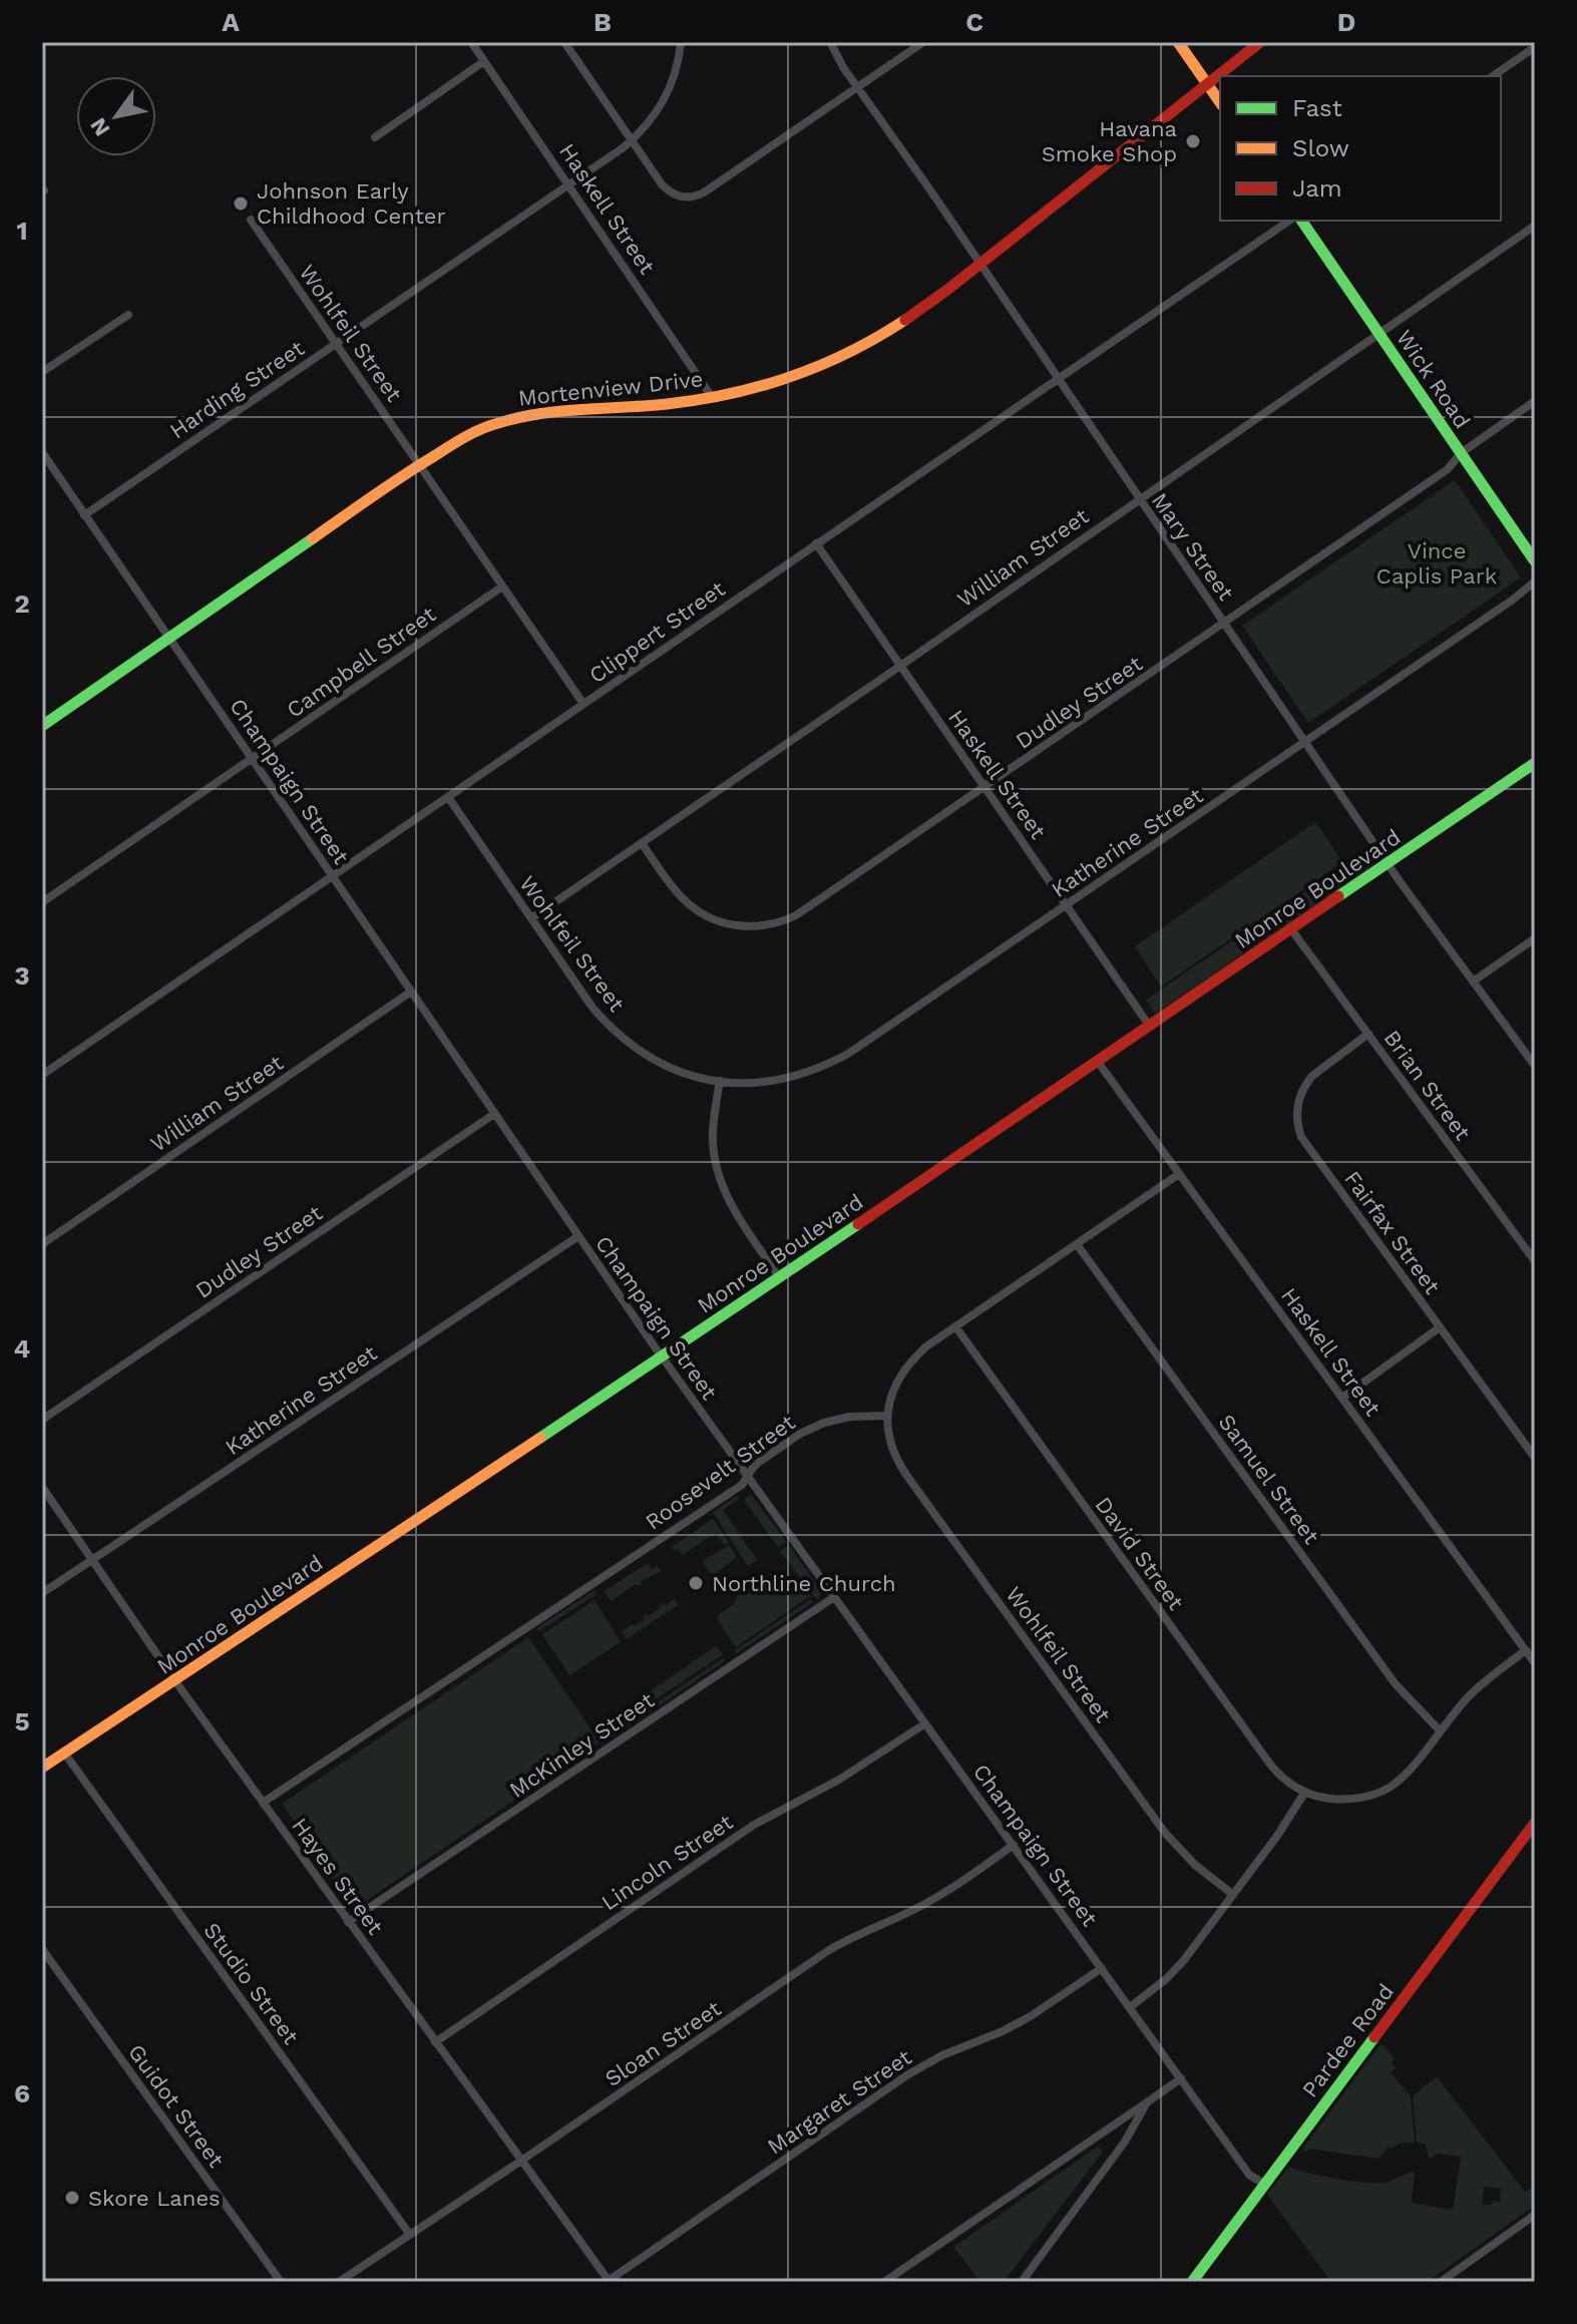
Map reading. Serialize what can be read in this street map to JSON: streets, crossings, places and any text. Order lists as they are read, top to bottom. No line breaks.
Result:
{"streets":{"street":["Haskell Street","Wohlfeil Street","Wick Road","Mortenview Drive","Harding Street","Mary Street","William Street","Clippert Street","Campbell Street","Dudley Street","Champaign Street","Katherine Street","Monroe Boulevard","Brian Street","Fairfax Street","Roosevelt Street","Samuel Street","David Street","McKinley Street","Lincoln Street","Hayes Street","Studio Street","Pardee Road","Sloan Street","Margaret Street","Guidot Street"]},"crossings":[["Haskell Street","Mortenview Drive"],["Haskell Street","Harding Street"],["Haskell Street","William Street"],["Haskell Street","Clippert Street"],["Haskell Street","Dudley Street"],["Haskell Street","Katherine Street"],["Haskell Street","Monroe Boulevard"],["Wohlfeil Street","Mortenview Drive"],["Wohlfeil Street","Harding Street"],["Wohlfeil Street","William Street"],["Wohlfeil Street","Clippert Street"],["Wohlfeil Street","Campbell Street"],["Wohlfeil Street","Katherine Street"],["Wohlfeil Street","Roosevelt Street"],["Wick Road","William Street"],["Wick Road","Dudley Street"],["Mortenview Drive","Mary Street"],["Mortenview Drive","Champaign Street"],["Harding Street","Champaign Street"],["Mary Street","William Street"],["Mary Street","Clippert Street"],["Mary Street","Dudley Street"],["Mary Street","Katherine Street"],["Mary Street","Monroe Boulevard"],["William Street","Dudley Street"],["William Street","Champaign Street"],["Clippert Street","Champaign Street"],["Campbell Street","Champaign Street"],["Dudley Street","Champaign Street"],["Champaign Street","Katherine Street"],["Champaign Street","Monroe Boulevard"],["Champaign Street","Roosevelt Street"],["Champaign Street","McKinley Street"],["Champaign Street","Lincoln Street"],["Champaign Street","Pardee Road"],["Champaign Street","Sloan Street"],["Champaign Street","Margaret Street"],["Katherine Street","Hayes Street"],["Monroe Boulevard","Brian Street"],["Monroe Boulevard","Hayes Street"],["Monroe Boulevard","Studio Street"],["Brian Street","Fairfax Street"],["Roosevelt Street","Hayes Street"],["McKinley Street","Hayes Street"],["Lincoln Street","Hayes Street"],["Hayes Street","Sloan Street"],["Hayes Street","Margaret Street"],["Studio Street","Sloan Street"]],"parks":["Vince Caplis Park"],"places":["Havana Smoke Shop","Johnson Early Childhood Center","Northline Church","Skore Lanes"],"legend":["Fast","Slow","Jam"],"north":"bottom left","grid":{"columns":["A","B","C","D"],"rows":["1","2","3","4","5","6"]}}
